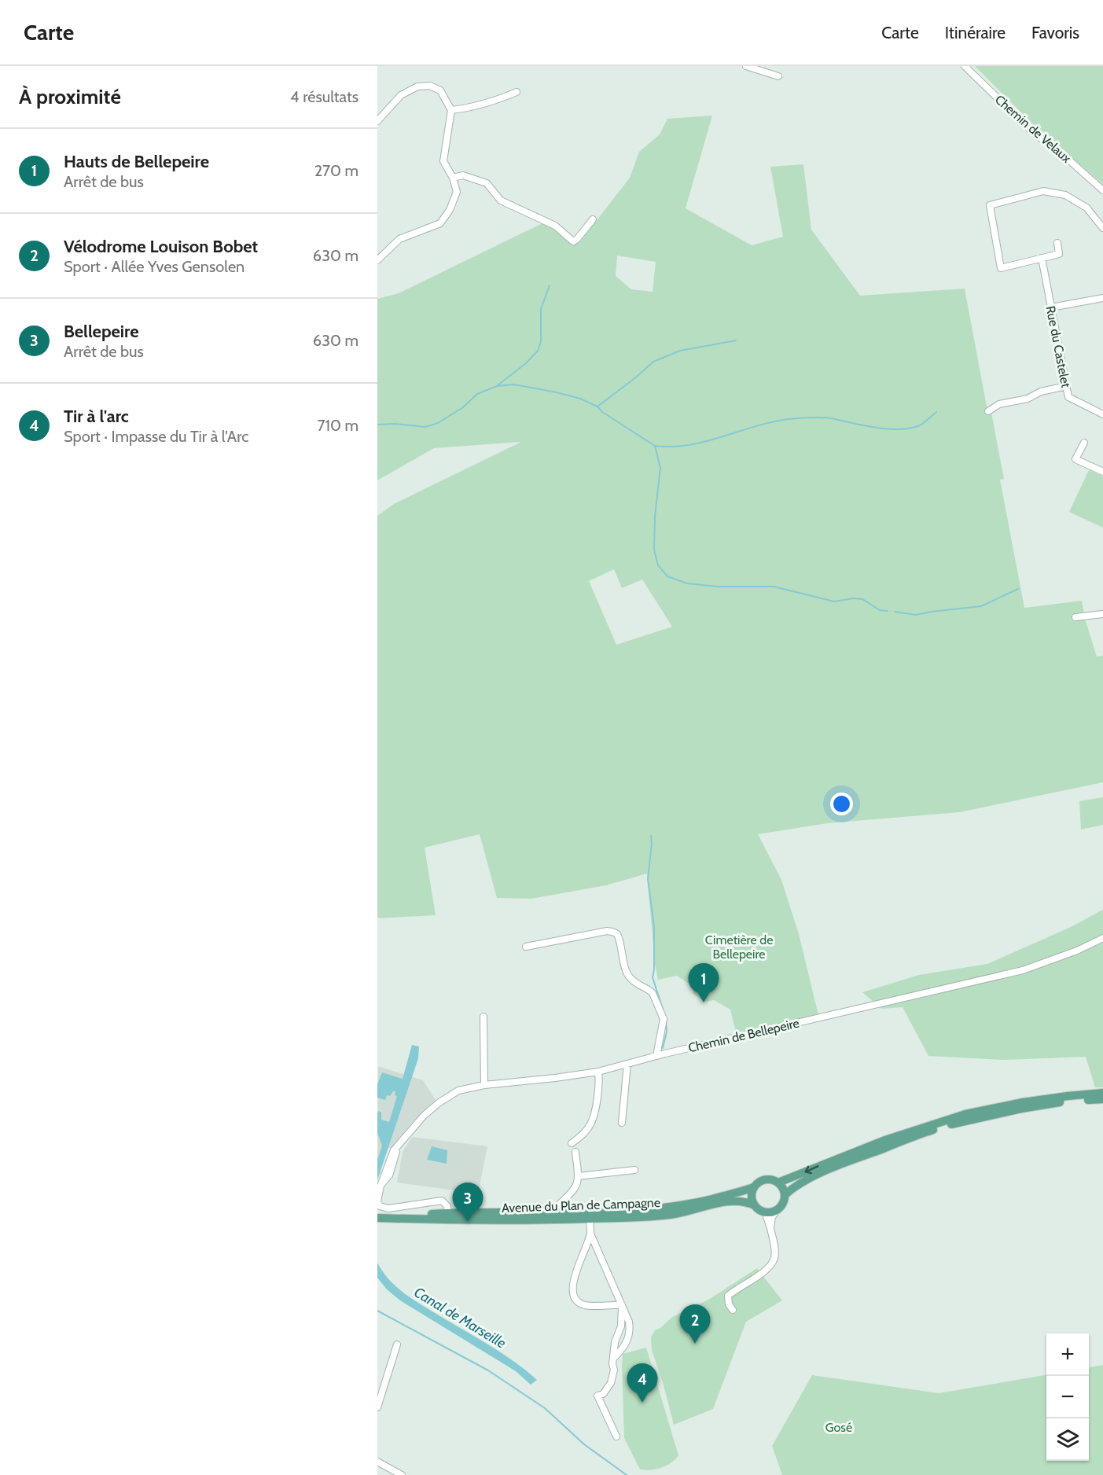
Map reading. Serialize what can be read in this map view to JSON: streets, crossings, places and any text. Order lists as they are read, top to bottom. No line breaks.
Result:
{"streets":{"main road":["Avenue du Plan de Campagne"],"street":["Chemin de Velaux","Rue du Castelet","Chemin de Bellepeire"]},"crossings":[["Chemin de Bellepeire","Avenue du Plan de Campagne"]],"water":["Canal de Marseille"],"parks":["Cimetière de Bellepeire","Gosé"],"page":{"header":"Carte","nav":["Carte","Itinéraire","Favoris"],"heading":["À proximité","4 résultats"],"list":[{"mark":"1","name":"Hauts de Bellepeire","note":"Arrêt de bus","value":"270 m"},{"mark":"2","name":"Vélodrome Louison Bobet","note":"Sport · Allée Yves Gensolen","value":"630 m"},{"mark":"3","name":"Bellepeire","note":"Arrêt de bus","value":"630 m"},{"mark":"4","name":"Tir à l'arc","note":"Sport · Impasse du Tir à l'Arc","value":"710 m"}],"pins":["1","3","2","4"],"map_buttons":["+","−"]}}
